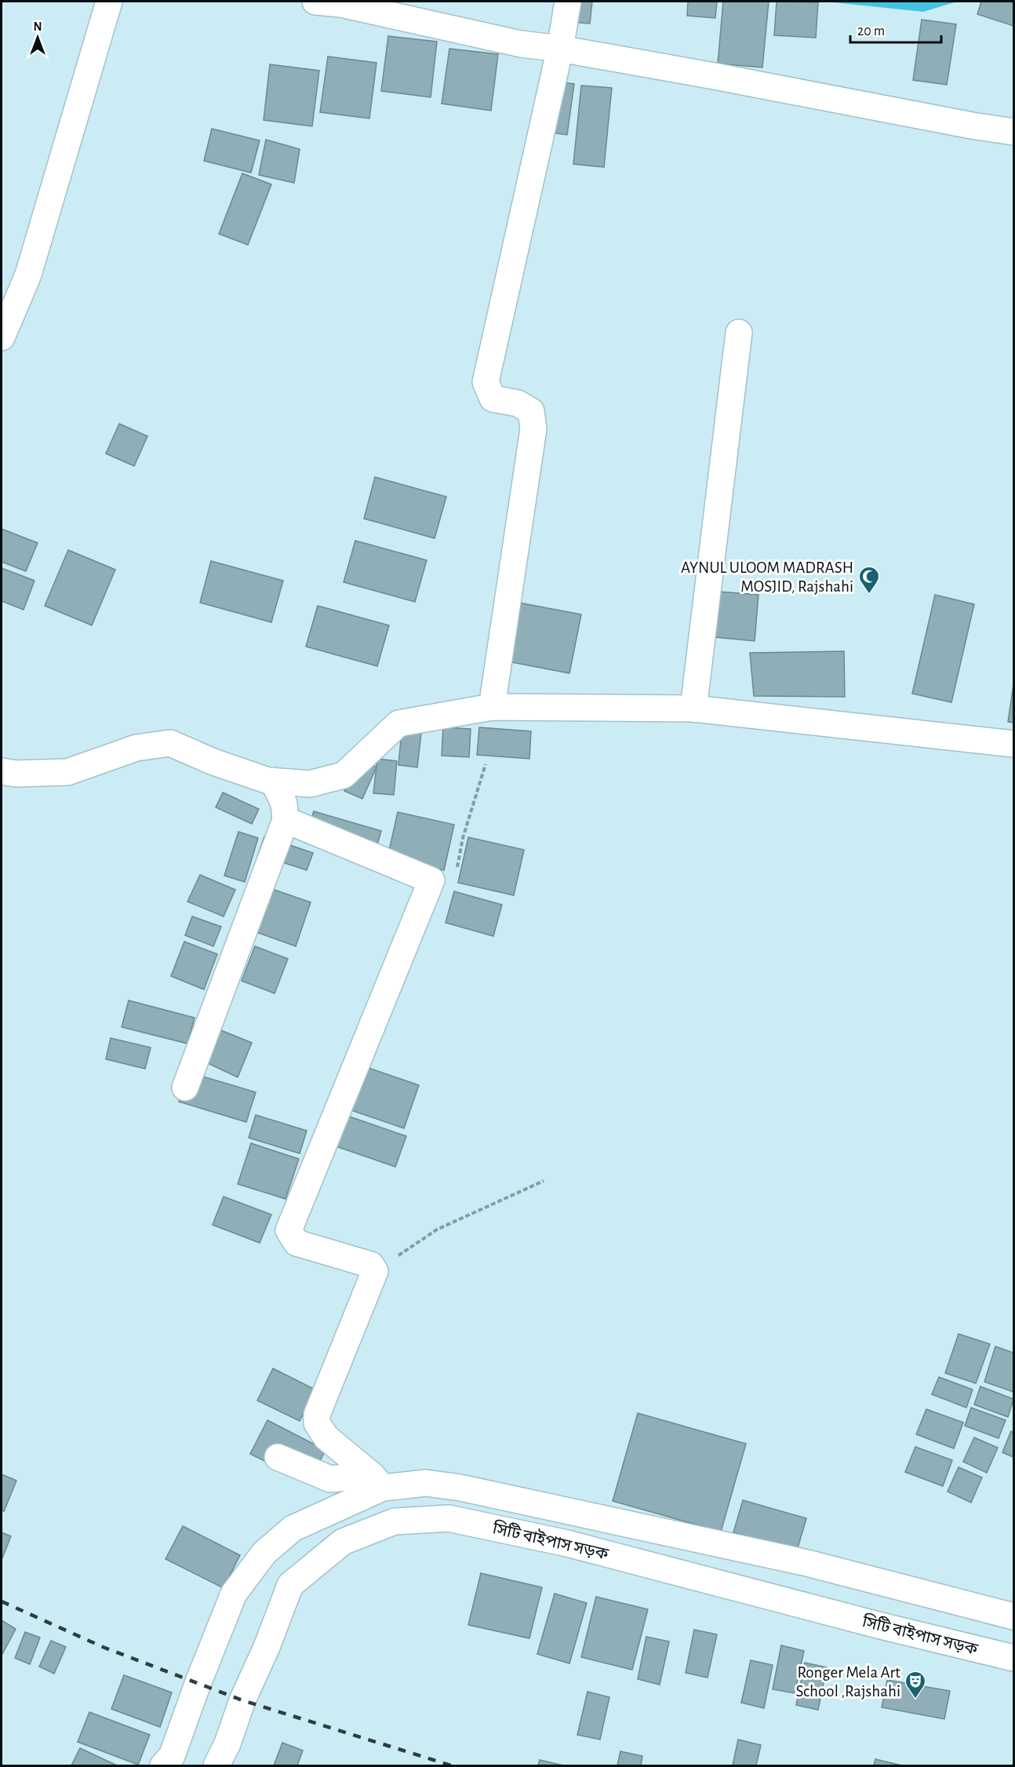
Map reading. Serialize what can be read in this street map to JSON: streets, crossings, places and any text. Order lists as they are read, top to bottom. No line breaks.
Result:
{"streets":{"street":["সিটি বাইপাস সড়ক"]},"places":{"mosque":["AYNUL ULOOM MADRASH MOSJID, Rajshahi"],"theatre":["Ronger Mela Art School ,Rajshahi"]},"scale_bar":"20 m","north":"top"}
